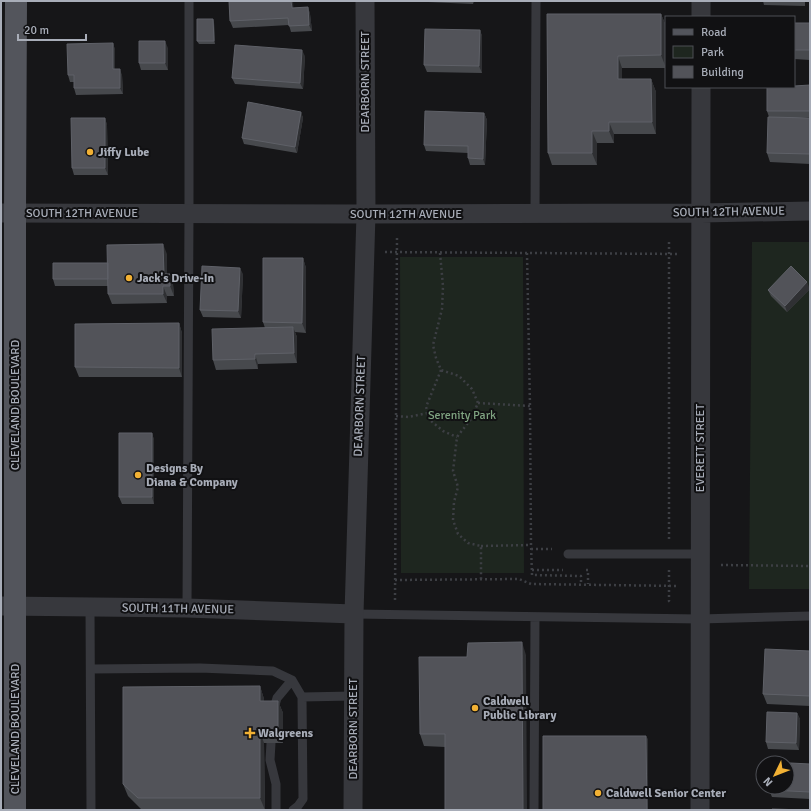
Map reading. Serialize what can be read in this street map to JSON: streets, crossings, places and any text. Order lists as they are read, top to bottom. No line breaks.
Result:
{"streets":{"main road":["CLEVELAND BOULEVARD"],"street":["DEARBORN STREET","SOUTH 12TH AVENUE","EVERETT STREET","SOUTH 11TH AVENUE"]},"crossings":[["DEARBORN STREET","SOUTH 12TH AVENUE"],["DEARBORN STREET","SOUTH 11TH AVENUE"],["SOUTH 12TH AVENUE","CLEVELAND BOULEVARD"],["SOUTH 12TH AVENUE","EVERETT STREET"],["CLEVELAND BOULEVARD","SOUTH 11TH AVENUE"]],"parks":["Serenity Park"],"places":{"other":["Jiffy Lube","Jack's Drive-In","Designs By Diana & Company","Caldwell Public Library","Caldwell Senior Center"],"health":["Walgreens"]},"legend":["Road","Park","Building"],"scale_bar":"20 m","north":"bottom left"}
